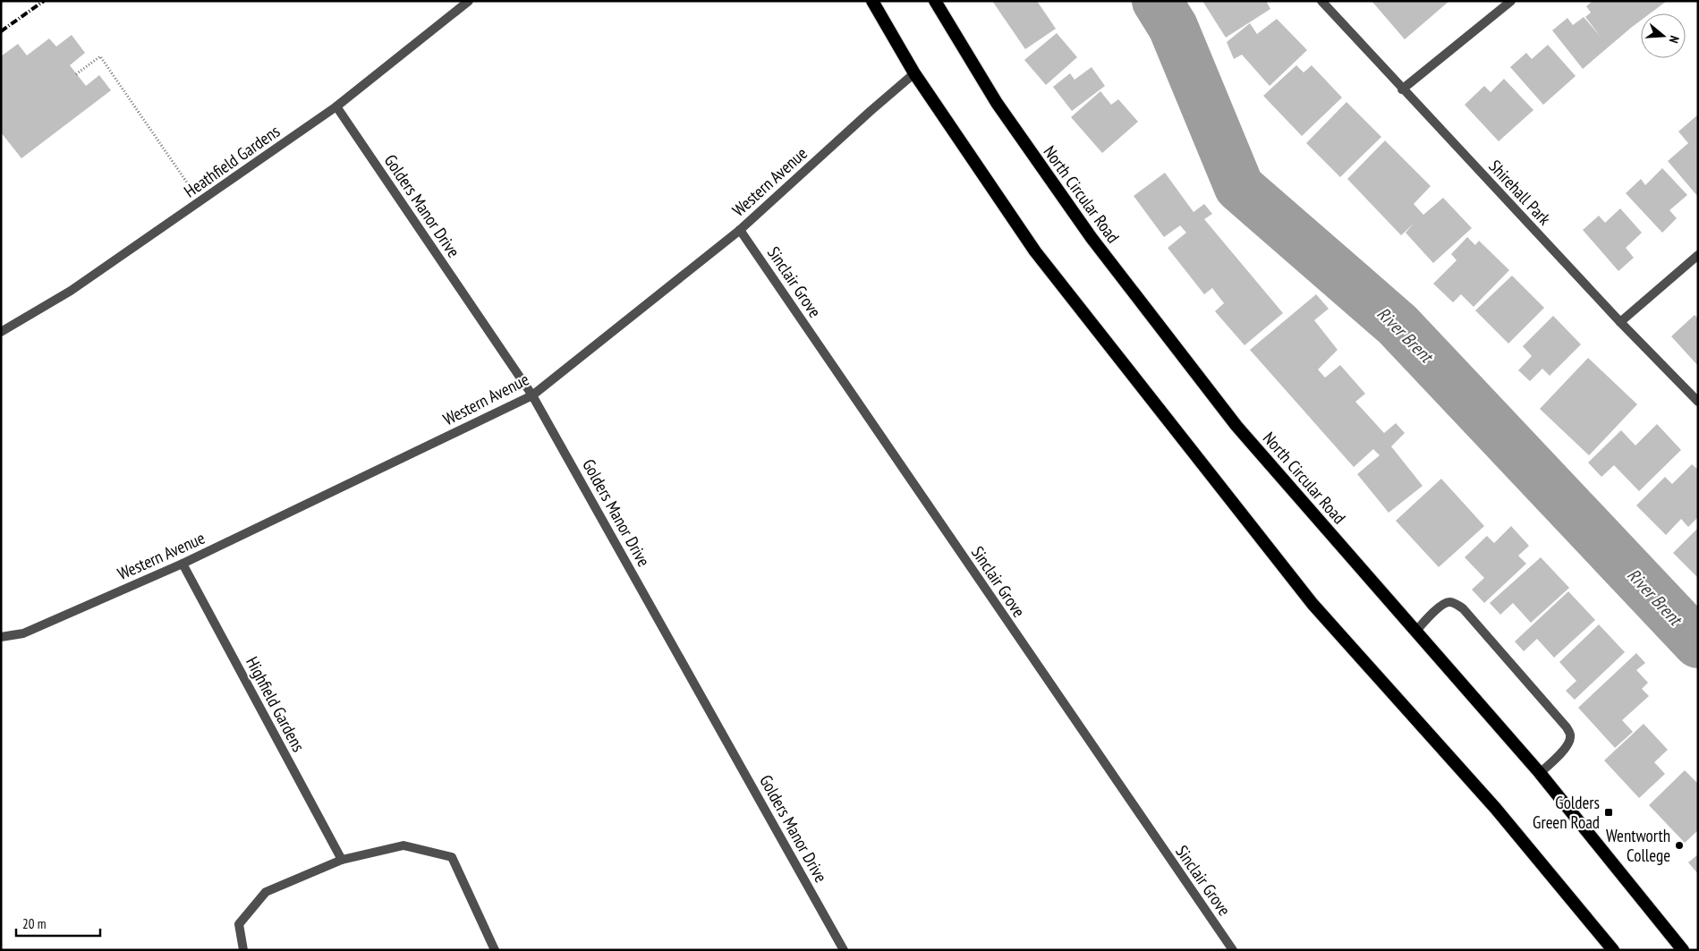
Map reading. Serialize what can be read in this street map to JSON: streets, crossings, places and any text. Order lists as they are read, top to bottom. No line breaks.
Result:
{"streets":{"highway":["North Circular Road"],"street":["Heathfield Gardens","Western Avenue","Shirehall Park","Golders Manor Drive","Sinclair Grove","Highfield Gardens"]},"crossings":[["Heathfield Gardens","Golders Manor Drive"],["Western Avenue","Golders Manor Drive"],["Western Avenue","Sinclair Grove"],["Western Avenue","Highfield Gardens"]],"water":["River Brent"],"places":{"transit":["Golders Green Road"],"other":["Wentworth College"]},"scale_bar":"20 m","north":"right"}
